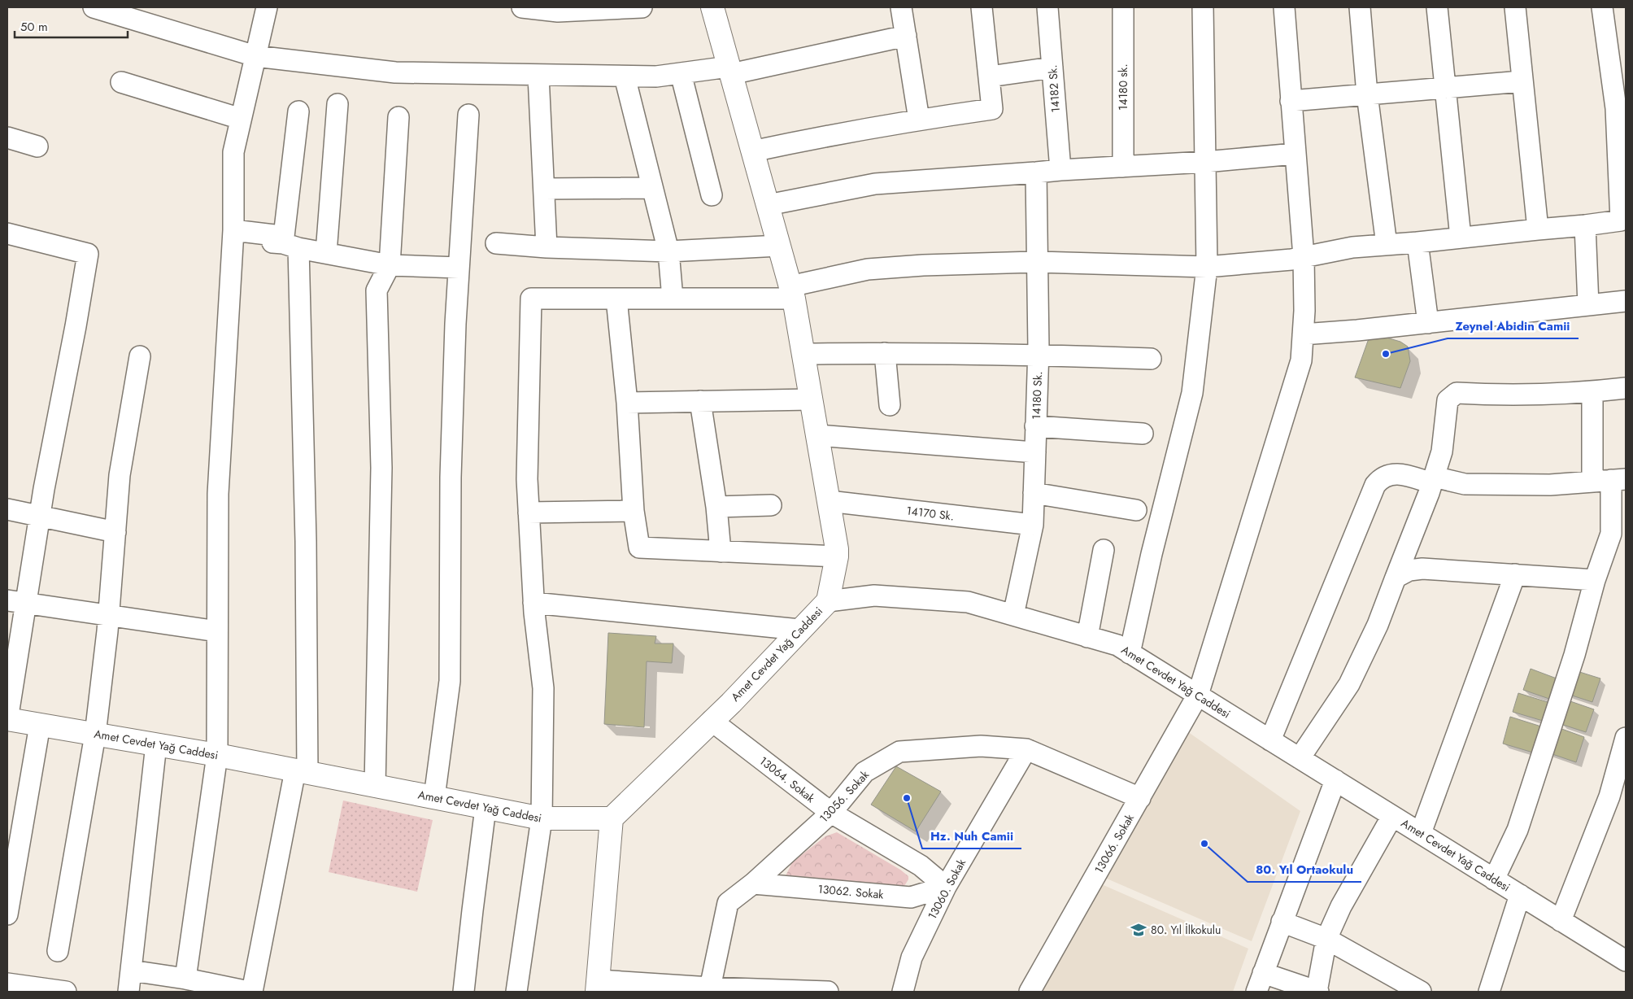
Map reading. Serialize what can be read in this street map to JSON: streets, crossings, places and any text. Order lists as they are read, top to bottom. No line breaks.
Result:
{"streets":{"main road":["Amet Cevdet Yağ Caddesi"],"street":["14180 sk.","14182 Sk.","14180 Sk.","14170 Sk.","13064. Sokak","13056. Sokak","13066. Sokak","13060. Sokak","13062. Sokak"]},"crossings":[["14180 Sk.","14170 Sk."],["14180 Sk.","Amet Cevdet Yağ Caddesi"],["Amet Cevdet Yağ Caddesi","13064. Sokak"],["Amet Cevdet Yağ Caddesi","13066. Sokak"],["13064. Sokak","13056. Sokak"],["13064. Sokak","13060. Sokak"],["13064. Sokak","13062. Sokak"],["13056. Sokak","13066. Sokak"],["13056. Sokak","13060. Sokak"],["13056. Sokak","13062. Sokak"],["13060. Sokak","13062. Sokak"]],"places":{"other":["Zeynel Abidin Camii","Hz. Nuh Camii","80. Yıl Ortaokulu"],"school or university":["80. Yıl İlkokulu"]},"scale_bar":"50 m"}
